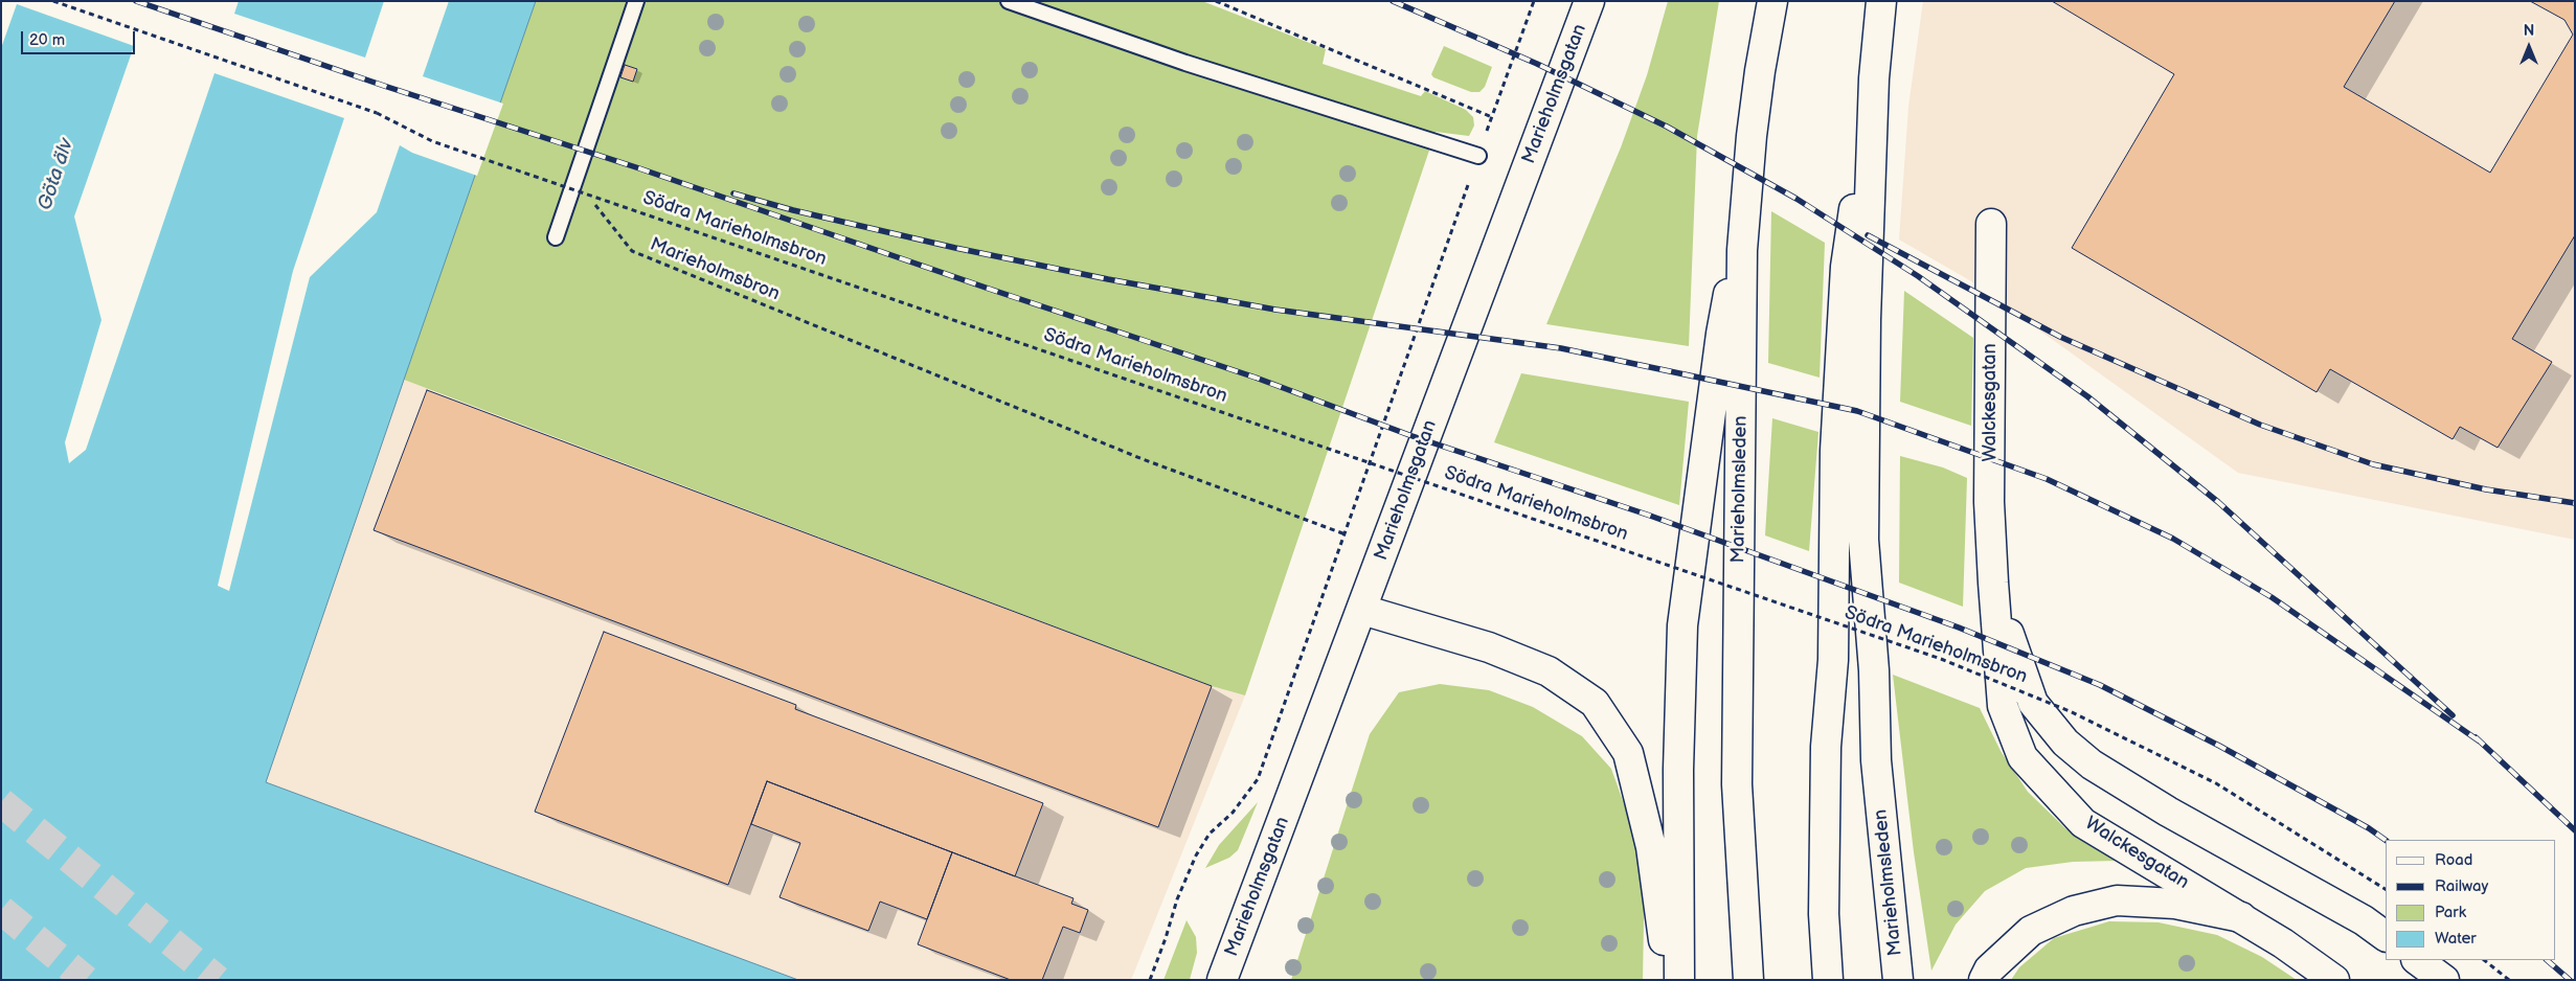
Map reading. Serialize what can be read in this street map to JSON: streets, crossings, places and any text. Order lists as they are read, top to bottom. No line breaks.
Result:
{"streets":{"main road":["Marieholmsgatan","Walckesgatan","Marieholmsleden"],"path":["Södra Marieholmsbron","Marieholmsbron"]},"crossings":[["Södra Marieholmsbron","Marieholmsbron"]],"water":["Göta älv"],"legend":["Road","Railway","Park","Water"],"scale_bar":"20 m","north":"top"}
